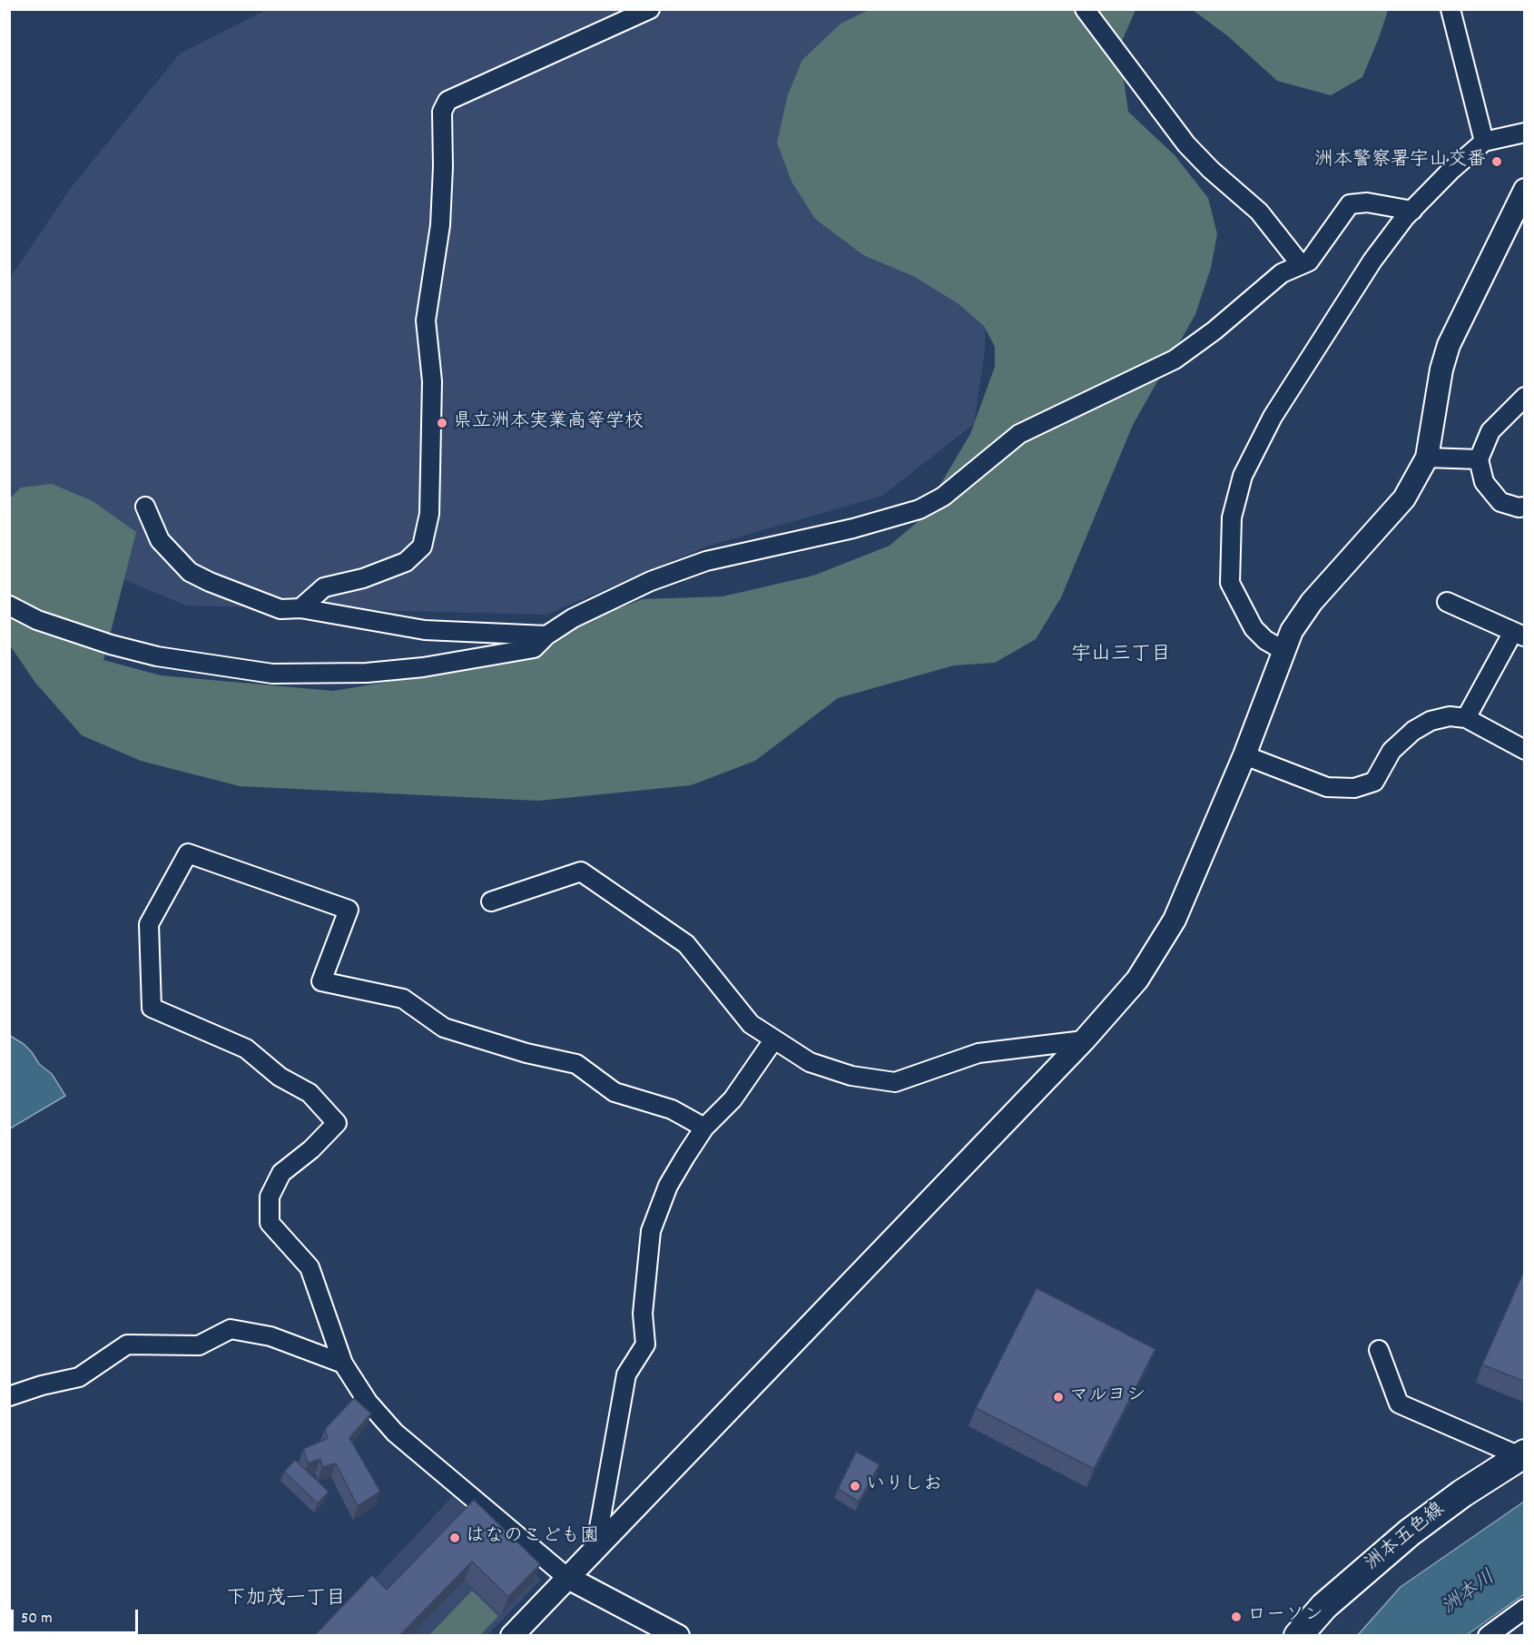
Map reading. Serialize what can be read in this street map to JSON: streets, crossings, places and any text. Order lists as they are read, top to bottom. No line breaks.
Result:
{"streets":{"main road":["洲本五色線"]},"districts":["宇山三丁目","下加茂一丁目"],"water":["洲本川"],"places":["洲本警察署宇山交番","県立洲本実業高等学校","マルヨシ","いりしお","はなのこども園","ローソン"],"scale_bar":"50 m"}
